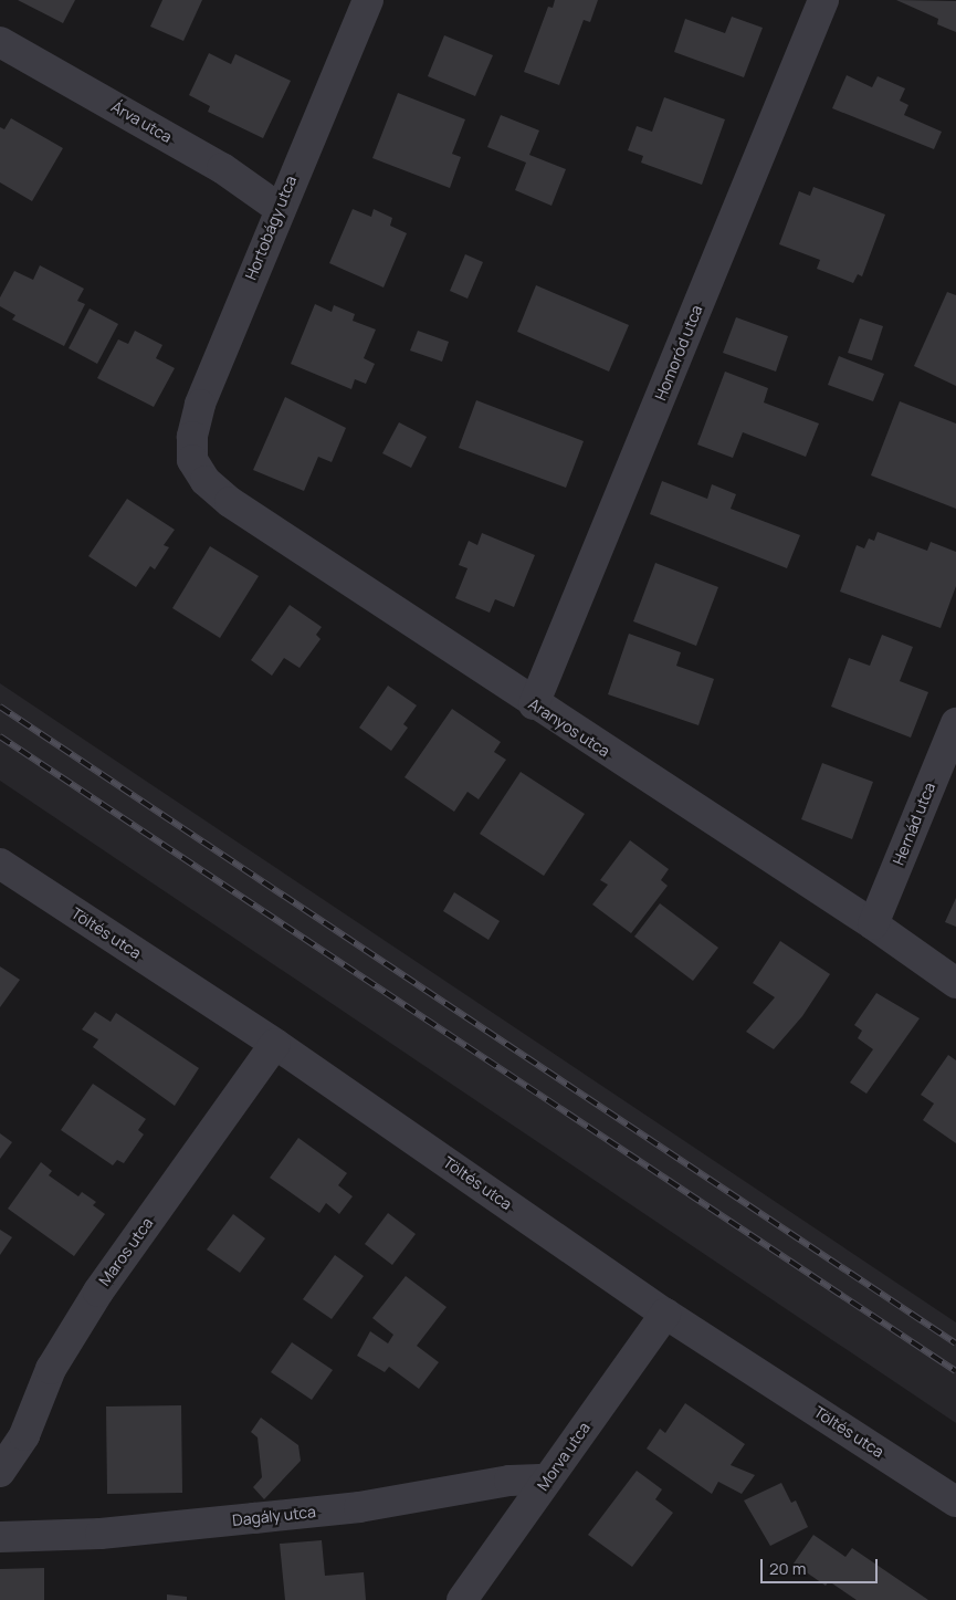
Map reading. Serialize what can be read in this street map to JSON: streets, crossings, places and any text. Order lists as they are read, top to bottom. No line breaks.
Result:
{"streets":{"street":["Árva utca","Hortobágy utca","Homoród utca","Aranyos utca","Hernád utca","Töltés utca","Maros utca","Morva utca","Dagály utca"]},"crossings":[["Árva utca","Hortobágy utca"],["Hortobágy utca","Aranyos utca"],["Homoród utca","Aranyos utca"],["Aranyos utca","Hernád utca"],["Töltés utca","Maros utca"],["Töltés utca","Morva utca"],["Morva utca","Dagály utca"]],"scale_bar":"20 m"}
